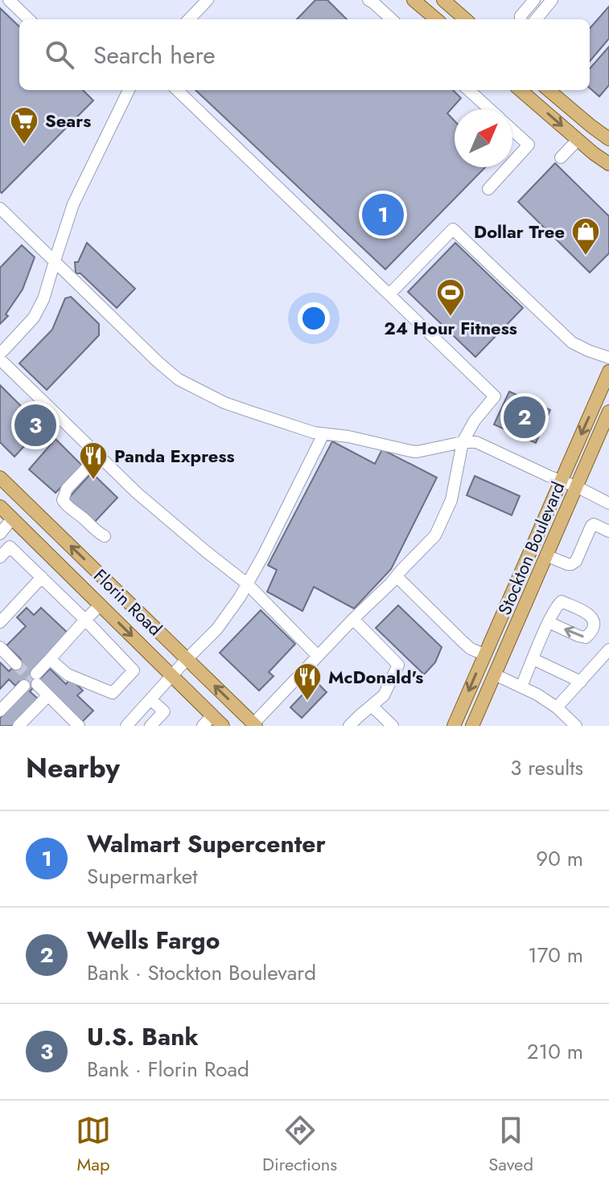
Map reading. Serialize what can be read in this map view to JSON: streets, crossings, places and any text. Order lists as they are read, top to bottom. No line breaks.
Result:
{"streets":{"main road":["Stockton Boulevard","Florin Road"]},"places":{"supermarket":["Sears"],"shop":["Dollar Tree"],"sports":["24 Hour Fitness"],"restaurant":["Panda Express","McDonald's"]},"north":"top right","page":{"search":"Search here","pins":["1","2","3"],"heading":["Nearby","3 results"],"list":[{"mark":"1","name":"Walmart Supercenter","note":"Supermarket","value":"90 m"},{"mark":"2","name":"Wells Fargo","note":"Bank · Stockton Boulevard","value":"170 m"},{"mark":"3","name":"U.S. Bank","note":"Bank · Florin Road","value":"210 m"}],"nav":["Map","Directions","Saved"]}}
